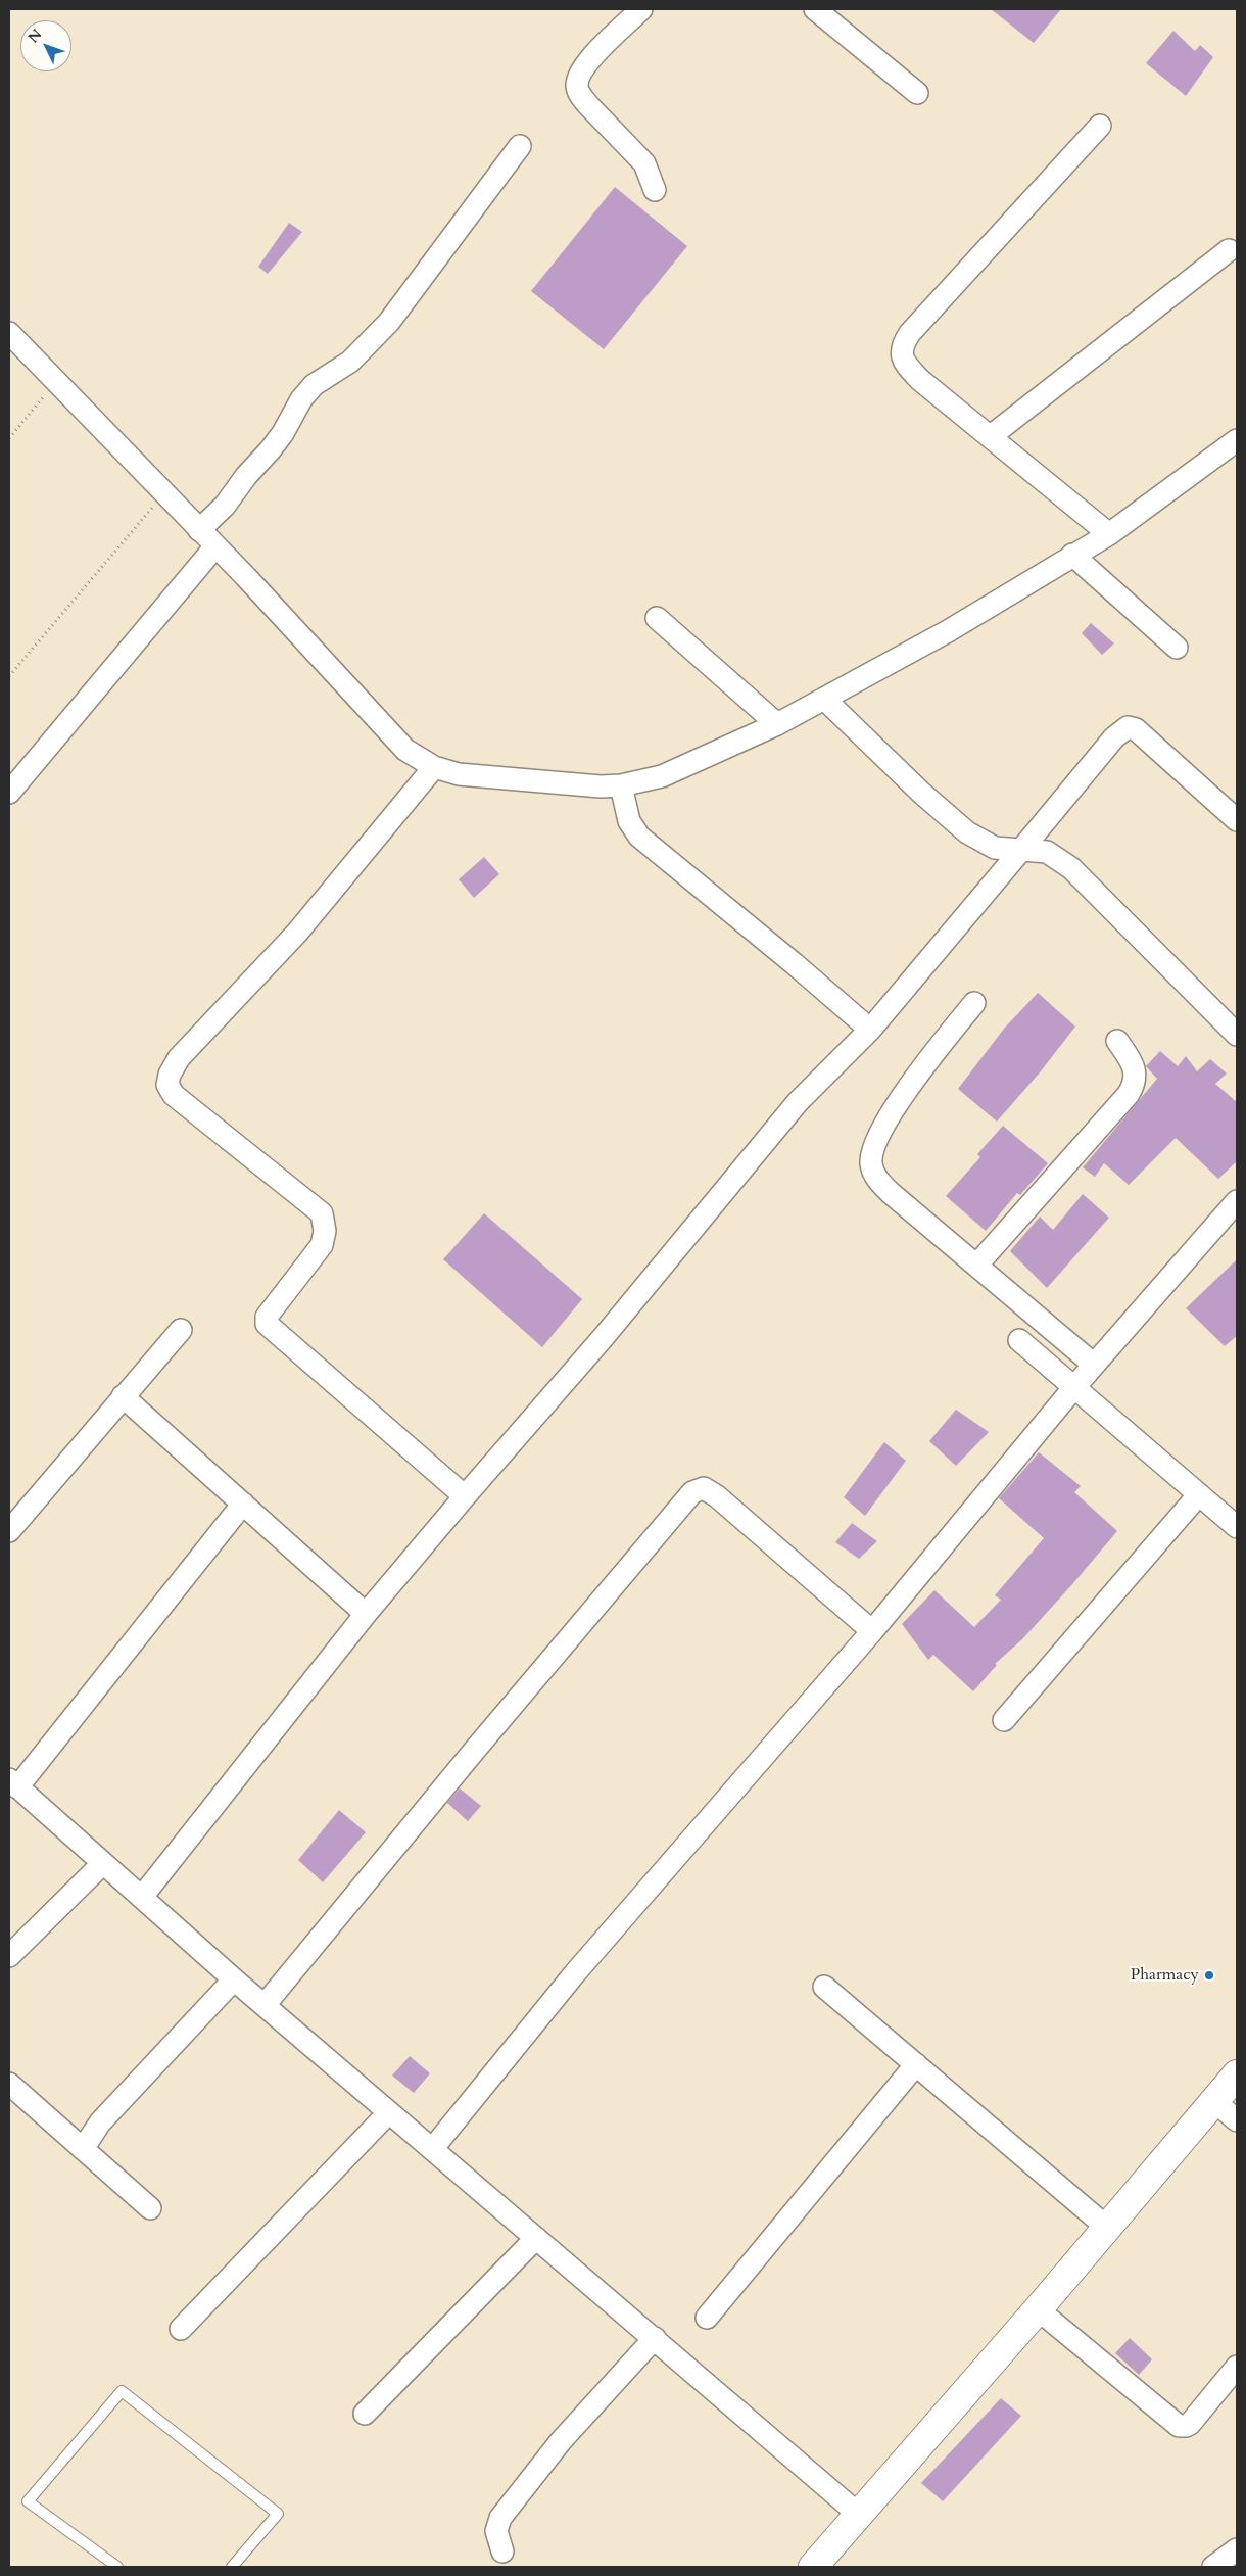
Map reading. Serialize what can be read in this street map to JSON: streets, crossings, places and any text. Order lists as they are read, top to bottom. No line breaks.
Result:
{"places":["Pharmacy"],"north":"top left"}
